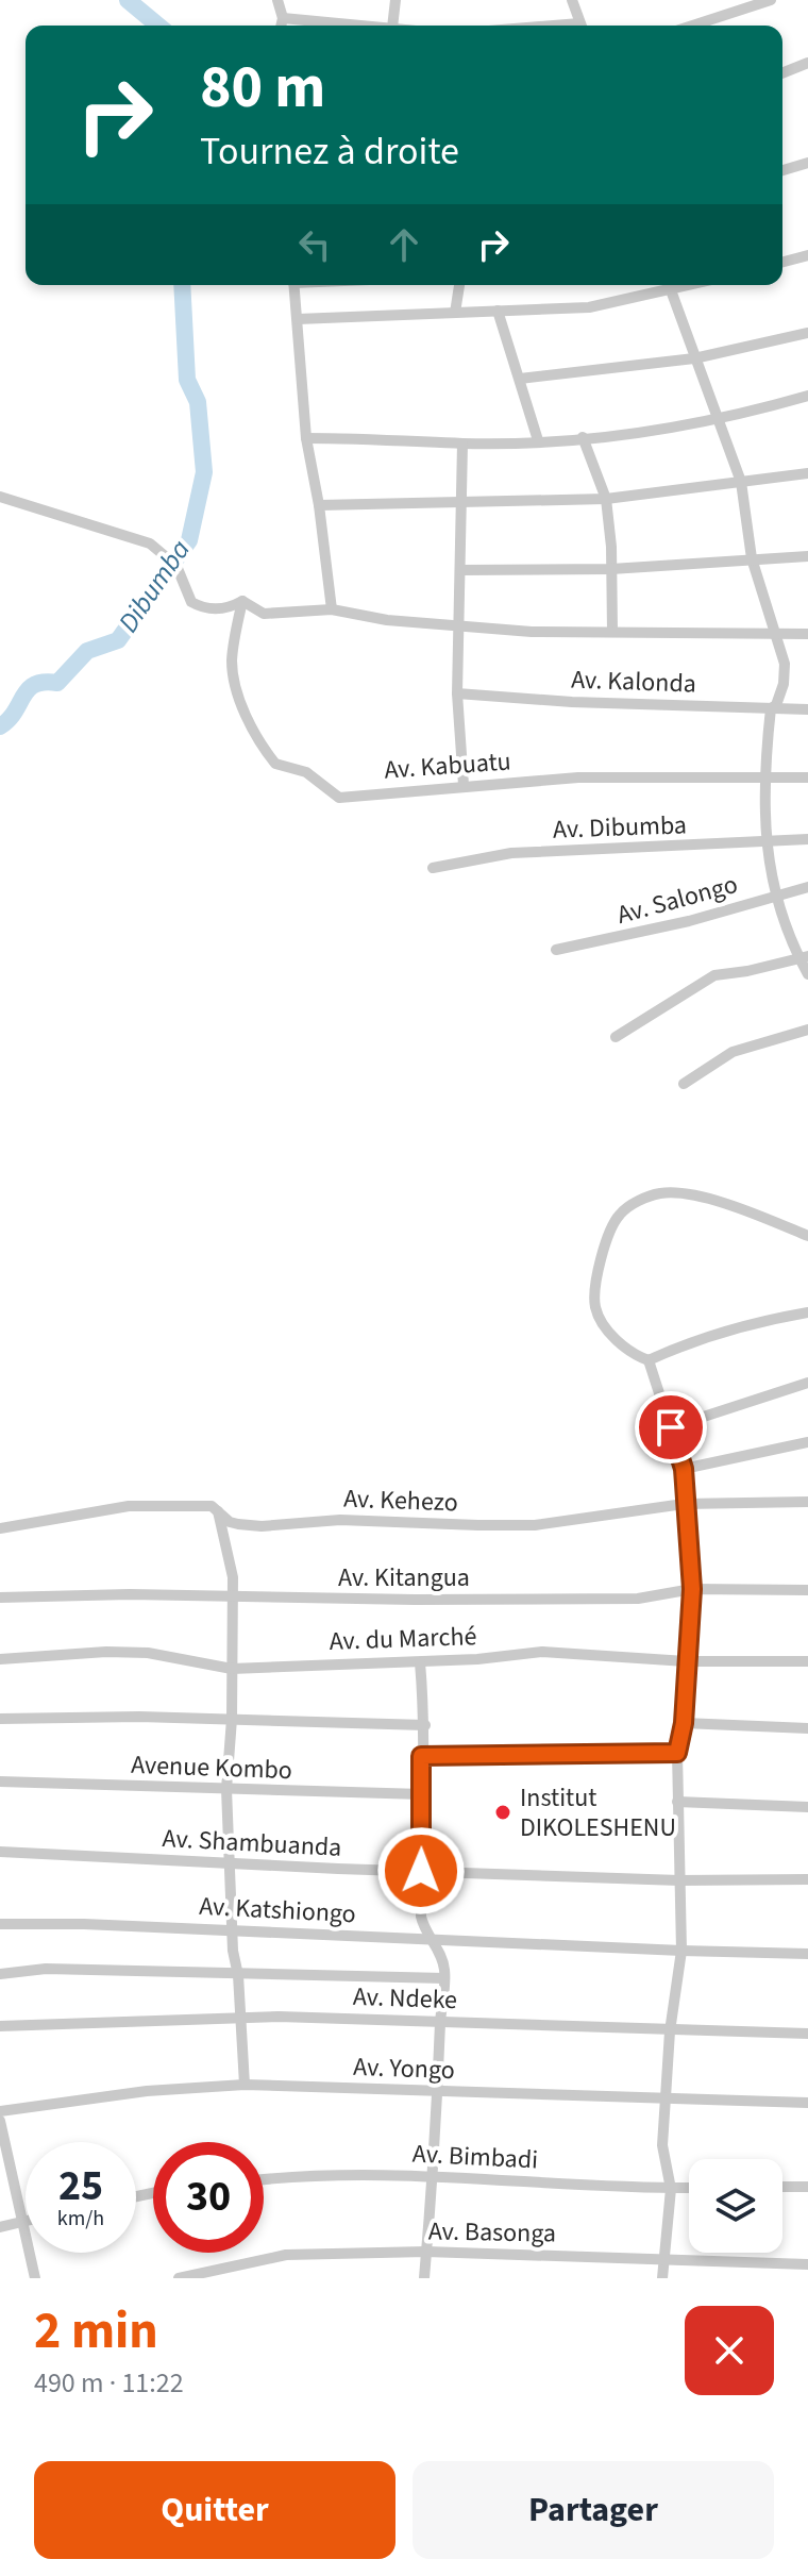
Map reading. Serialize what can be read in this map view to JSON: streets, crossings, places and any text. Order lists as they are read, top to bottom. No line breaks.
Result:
{"streets":{"street":["Av. Kalonda","Av. Kabuatu","Av. Dibumba","Av. Salongo","Av. Kehezo","Av. Kitangua","Av. du Marché","Avenue Kombo","Av. Shambuanda","Av. Katshiongo","Av. Ndeke","Av. Yongo","Av. Bimbadi","Av. Basonga"]},"water":["Dibumba"],"places":["Institut DIKOLESHENU"],"page":{"turn":["80 m","Tournez à droite"],"speed":"25 km/h","limit":"30","heading":["2 min","490 m · 11:22"],"buttons":["Quitter","Partager"]}}
